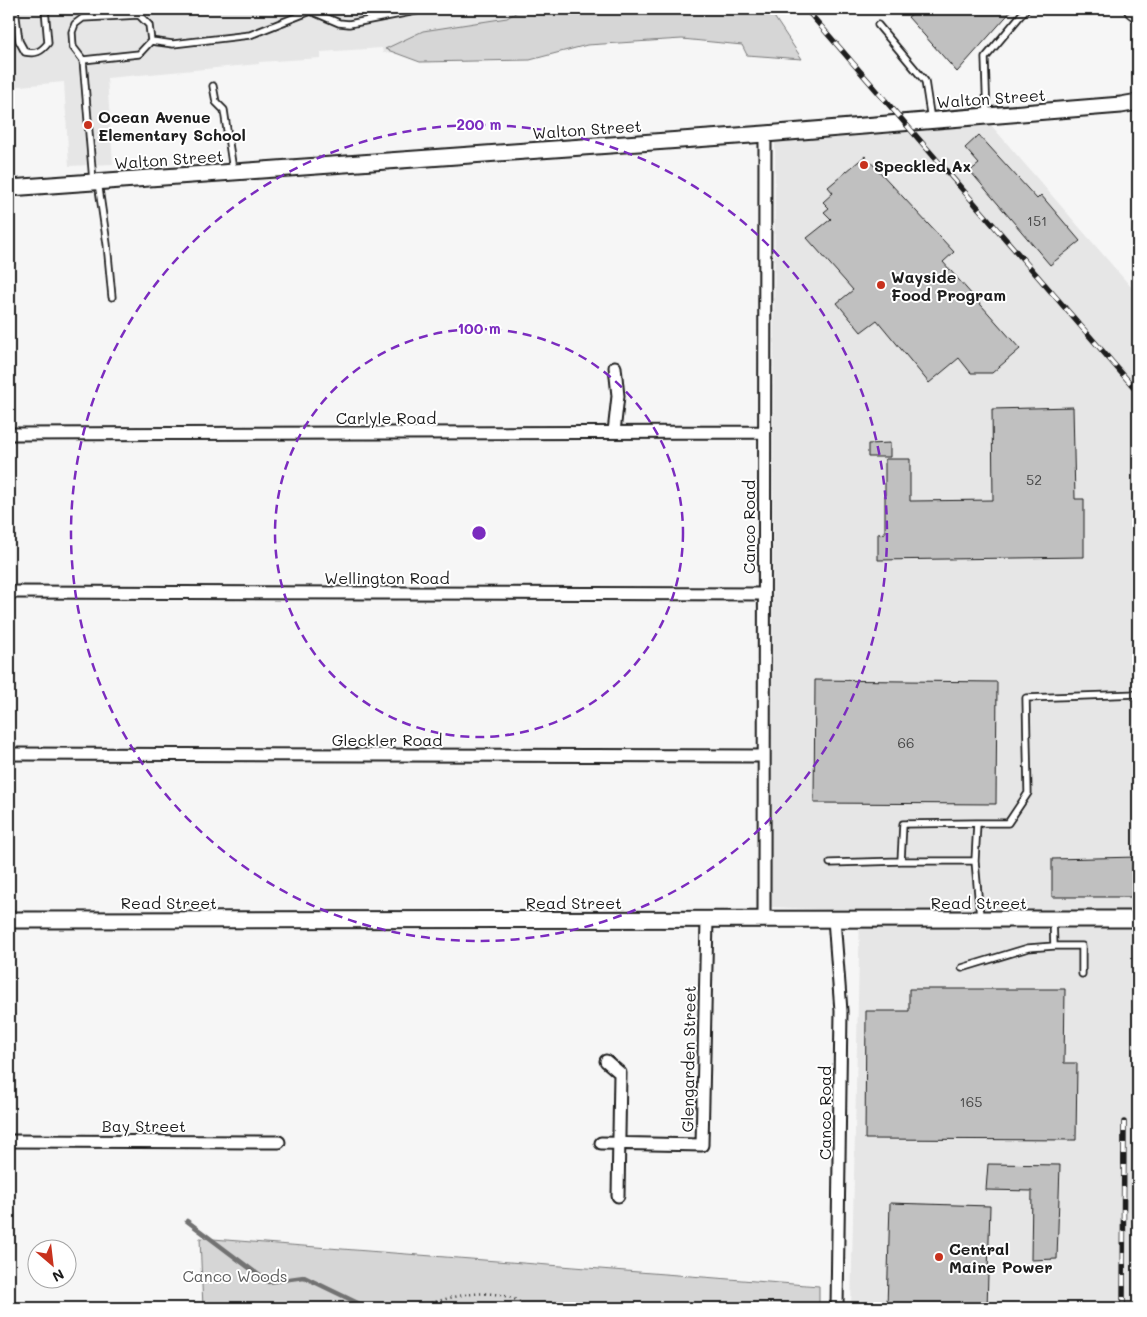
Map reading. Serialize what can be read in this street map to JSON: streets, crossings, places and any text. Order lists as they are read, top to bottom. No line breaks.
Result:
{"streets":{"street":["Walton Street","Carlyle Road","Canco Road","Wellington Road","Gleckler Road","Read Street","Glengarden Street","Bay Street"]},"crossings":[["Walton Street","Canco Road"],["Carlyle Road","Canco Road"],["Canco Road","Wellington Road"],["Canco Road","Gleckler Road"],["Canco Road","Read Street"],["Read Street","Glengarden Street"]],"parks":["Canco Woods"],"places":["Ocean Avenue Elementary School","Speckled Ax","Wayside Food Program","Central Maine Power"],"house_numbers":["151","52","66","165"],"north":"bottom right","rings":["200 m","100 m"]}
